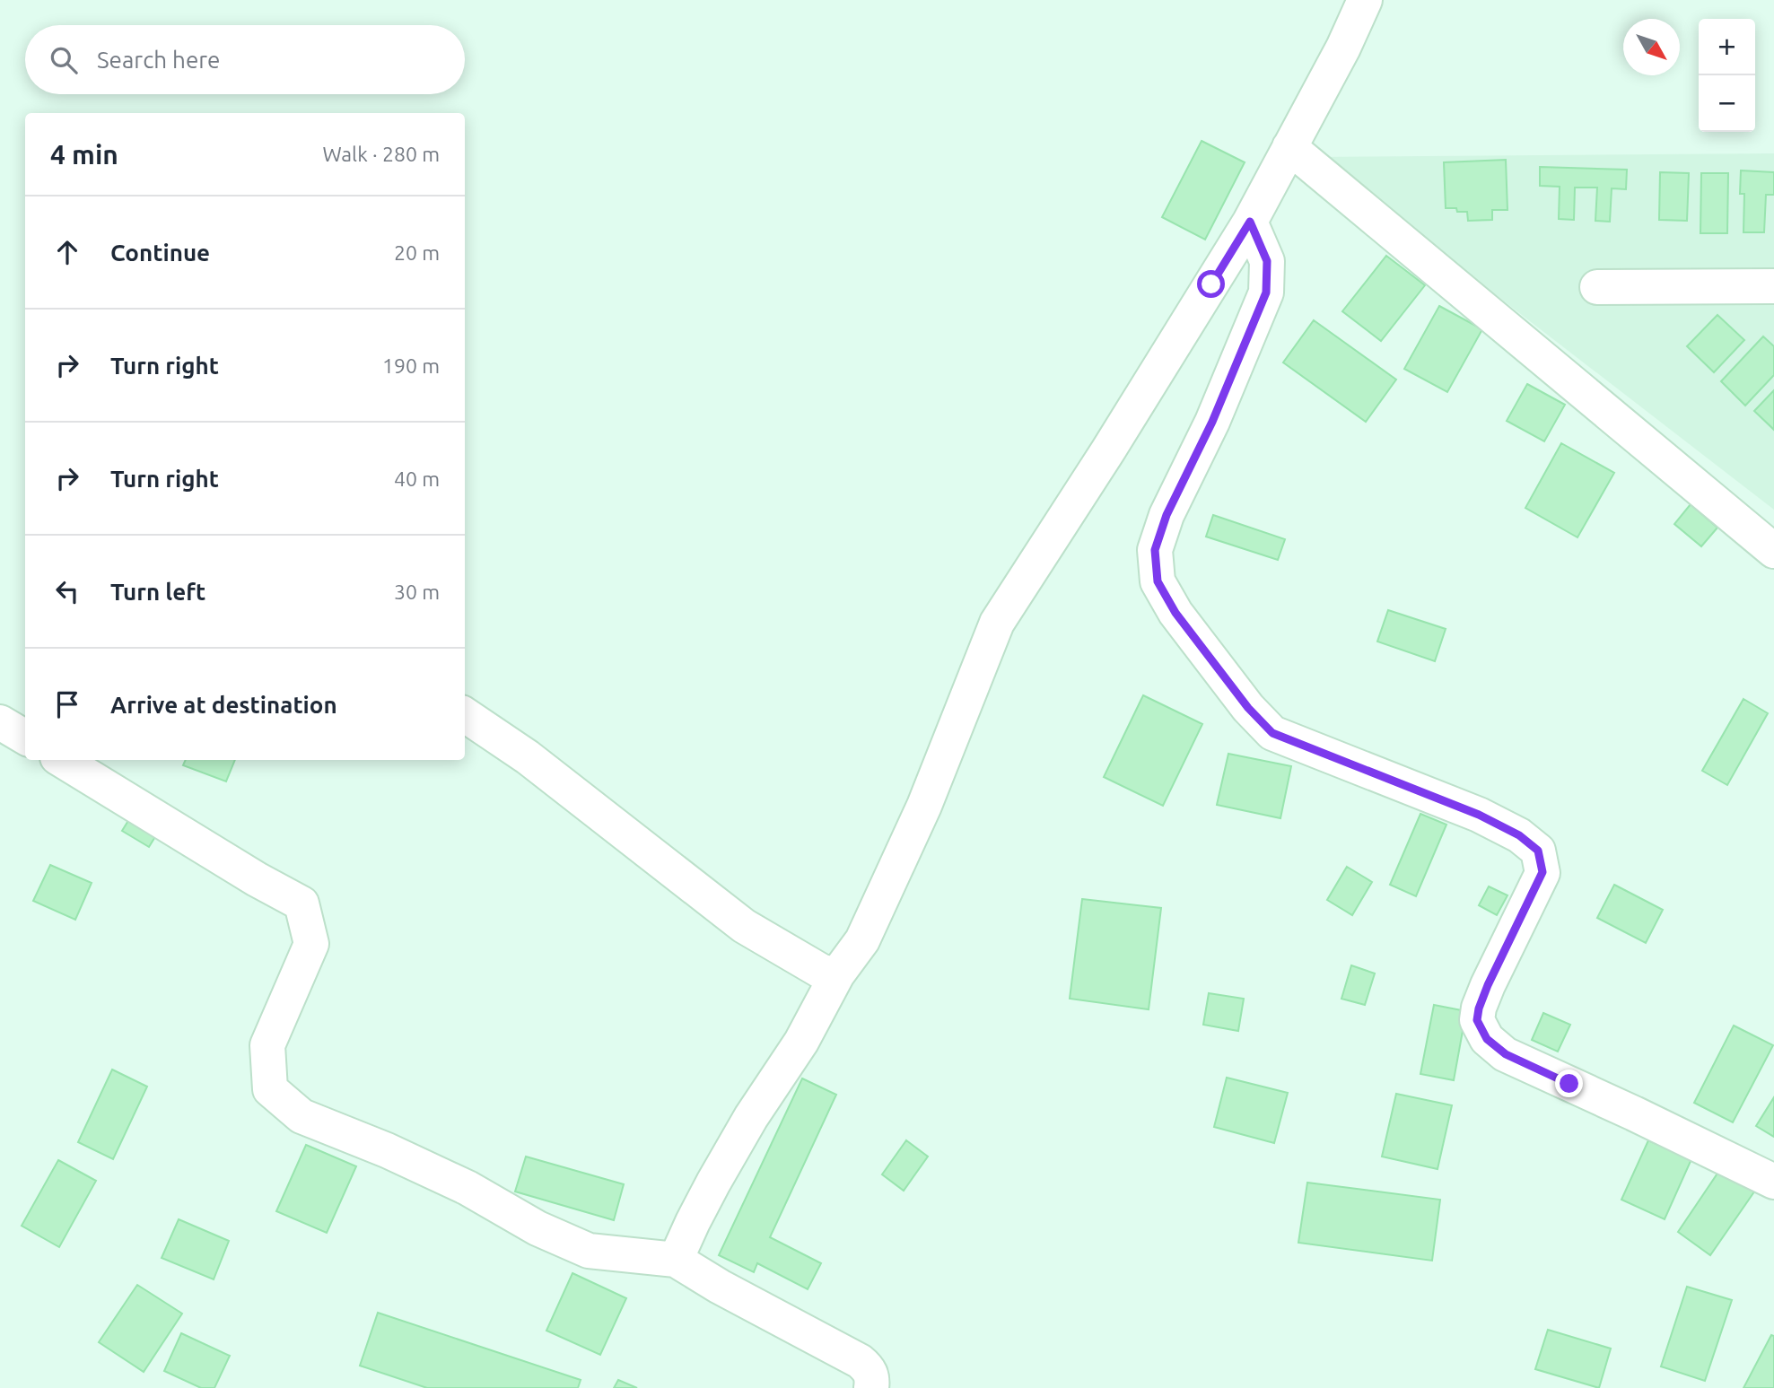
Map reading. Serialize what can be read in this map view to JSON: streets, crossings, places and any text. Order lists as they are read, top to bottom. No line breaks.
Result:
{"north":"bottom right","page":{"map_buttons":["+","−"],"search":"Search here","heading":["4 min","Walk · 280 m"],"list":[["Continue","20 m"],["Turn right","190 m"],["Turn right","40 m"],["Turn left","30 m"],"Arrive at destination"]}}
